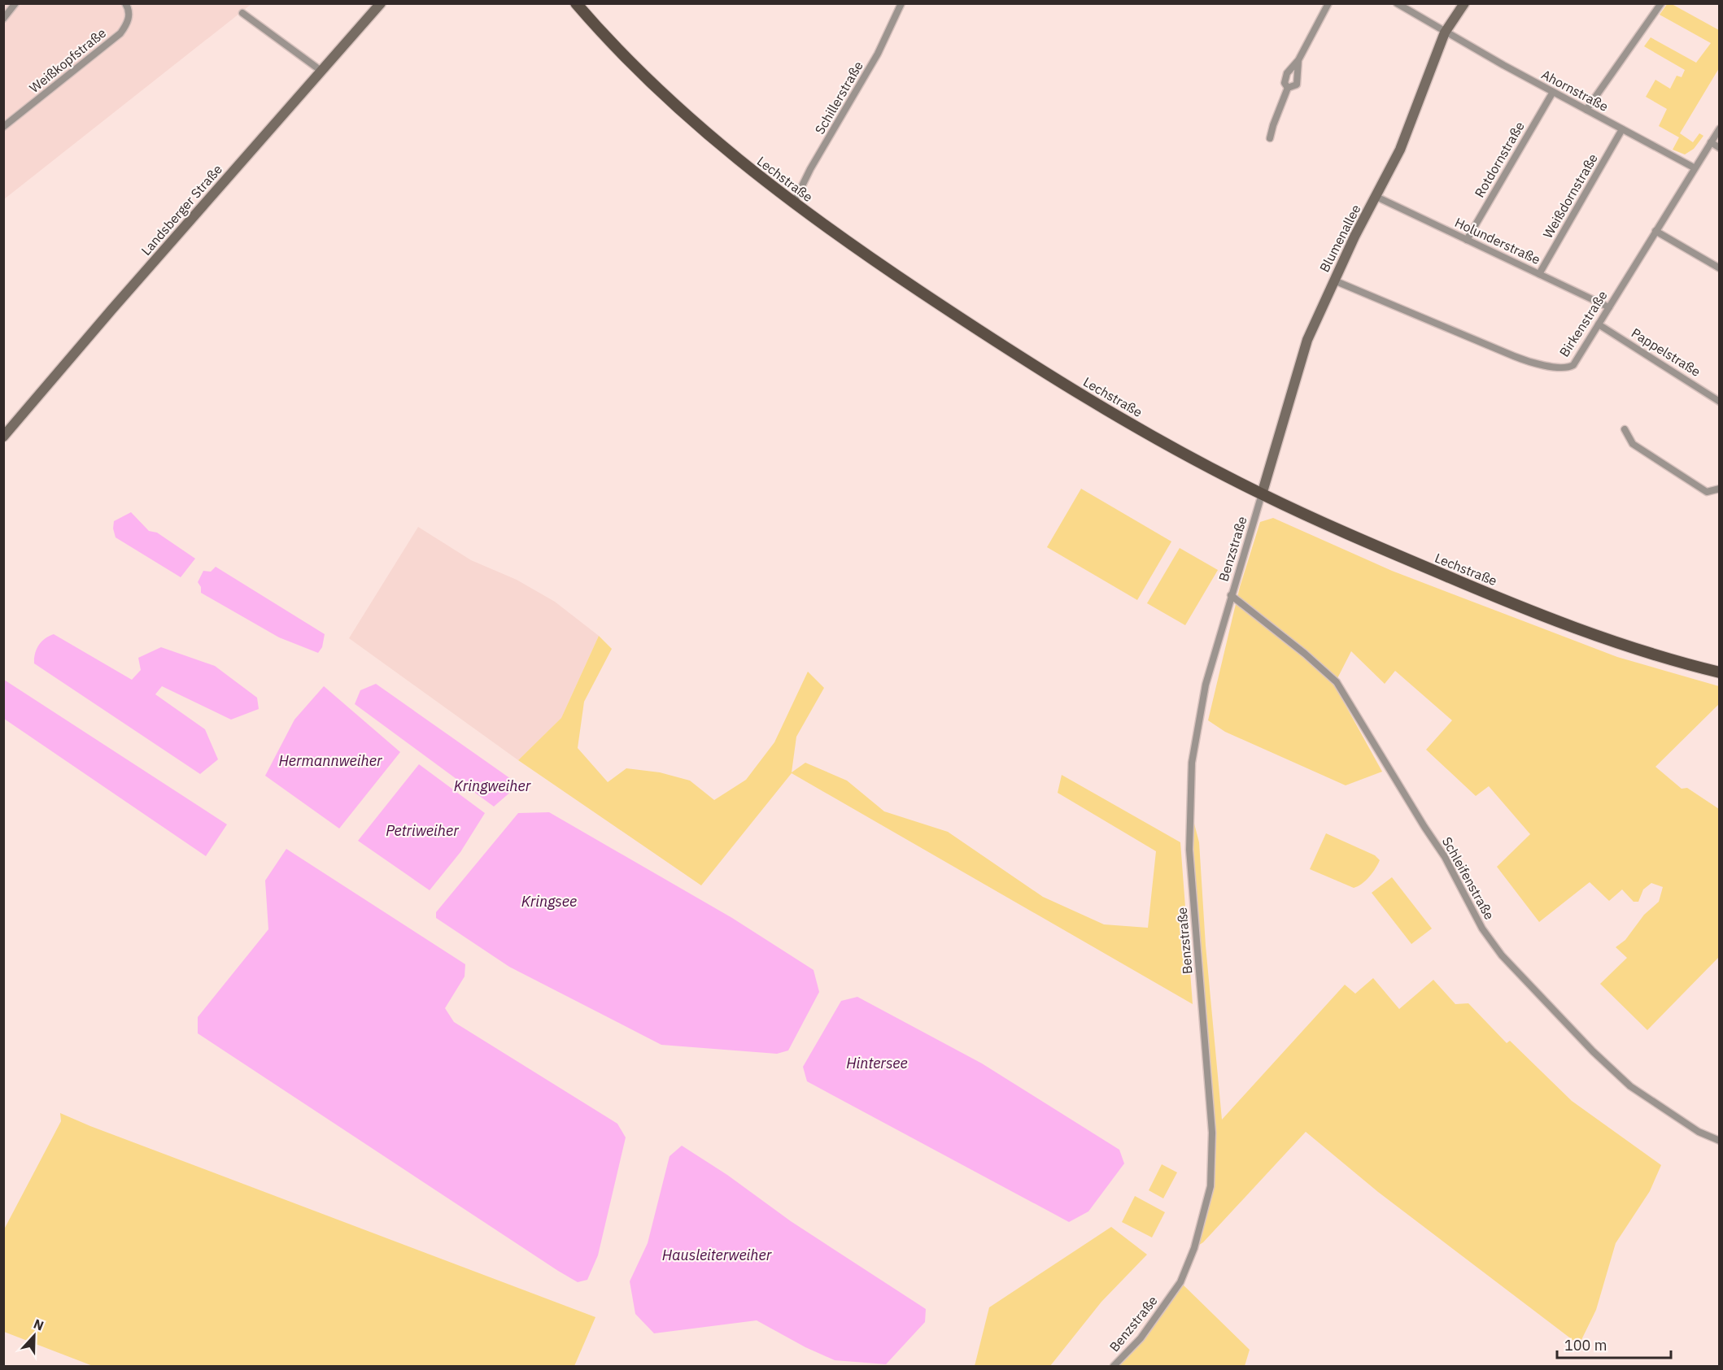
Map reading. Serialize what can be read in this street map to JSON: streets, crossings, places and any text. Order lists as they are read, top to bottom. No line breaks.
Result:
{"streets":{"main road":["Lechstraße"],"street":["Weißkopfstraße","Ahornstraße","Schillerstraße","Rotdornstraße","Weißdornstraße","Landsberger Straße","Blumenallee","Holunderstraße","Birkenstraße","Pappelstraße","Benzstraße","Schleifenstraße"]},"crossings":[["Ahornstraße","Rotdornstraße"],["Ahornstraße","Weißdornstraße"],["Ahornstraße","Blumenallee"],["Ahornstraße","Birkenstraße"],["Schillerstraße","Lechstraße"],["Rotdornstraße","Holunderstraße"],["Lechstraße","Blumenallee"],["Lechstraße","Benzstraße"],["Weißdornstraße","Holunderstraße"],["Blumenallee","Holunderstraße"],["Blumenallee","Birkenstraße"],["Blumenallee","Benzstraße"],["Holunderstraße","Birkenstraße"],["Birkenstraße","Pappelstraße"],["Benzstraße","Schleifenstraße"]],"water":["Hermannweiher","Kringweiher","Petriweiher","Kringsee","Hintersee","Hausleiterweiher"],"scale_bar":"100 m","north":"top"}
